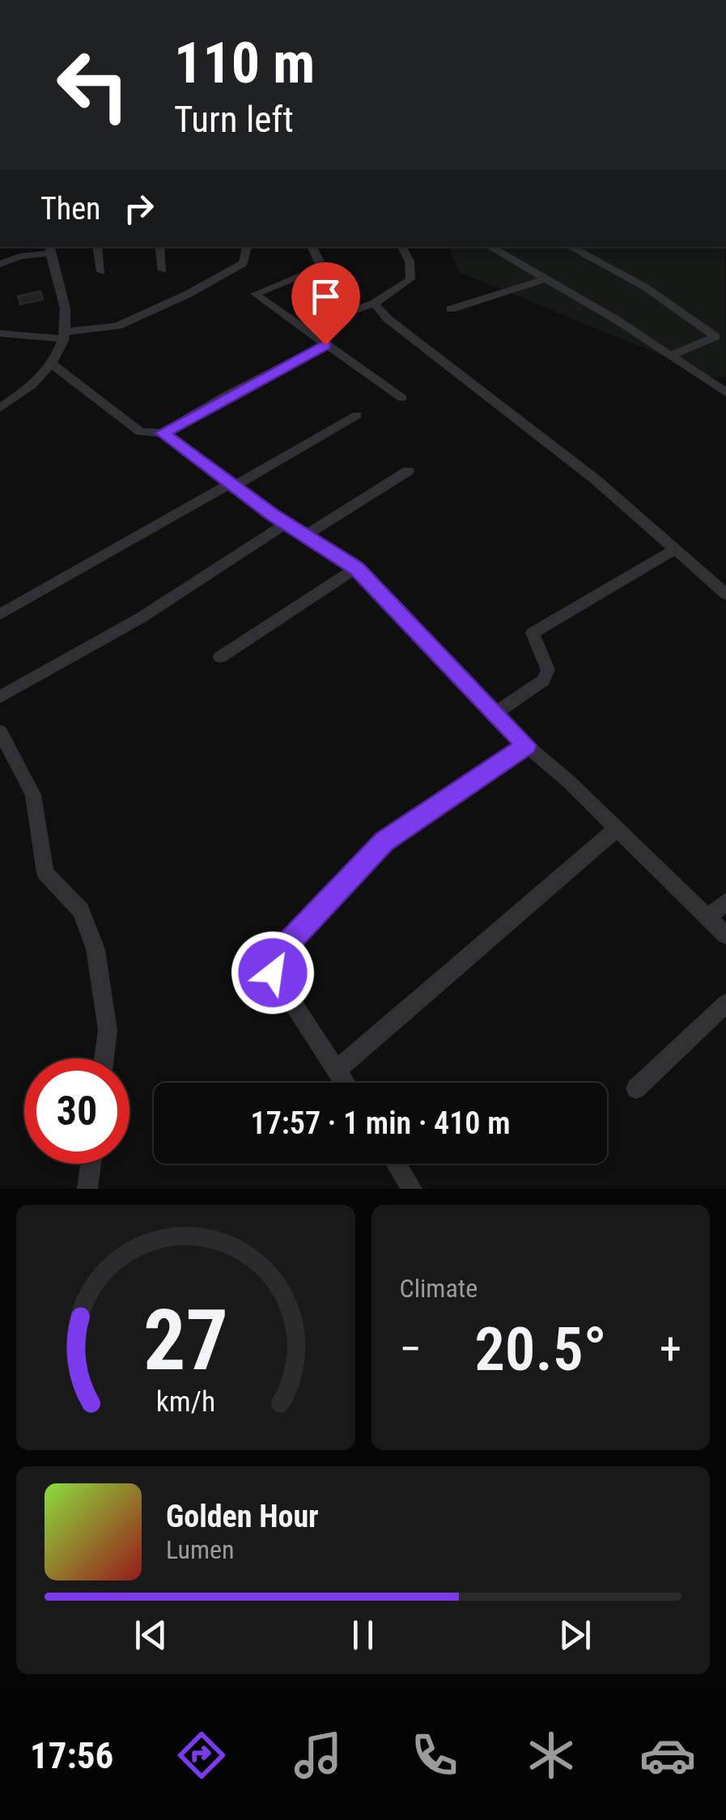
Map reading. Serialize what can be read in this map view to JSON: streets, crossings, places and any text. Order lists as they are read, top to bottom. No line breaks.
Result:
{"page":{"turn":["110 m","Turn left"],"then":"Then","limit":"30","trip":"17:57 · 1 min · 410 m","tile":"Climate","heat":["−","20.5°","+"],"song":["Golden Hour","Lumen"],"tabs":"17:56","gauge":["27","km/h"]}}
